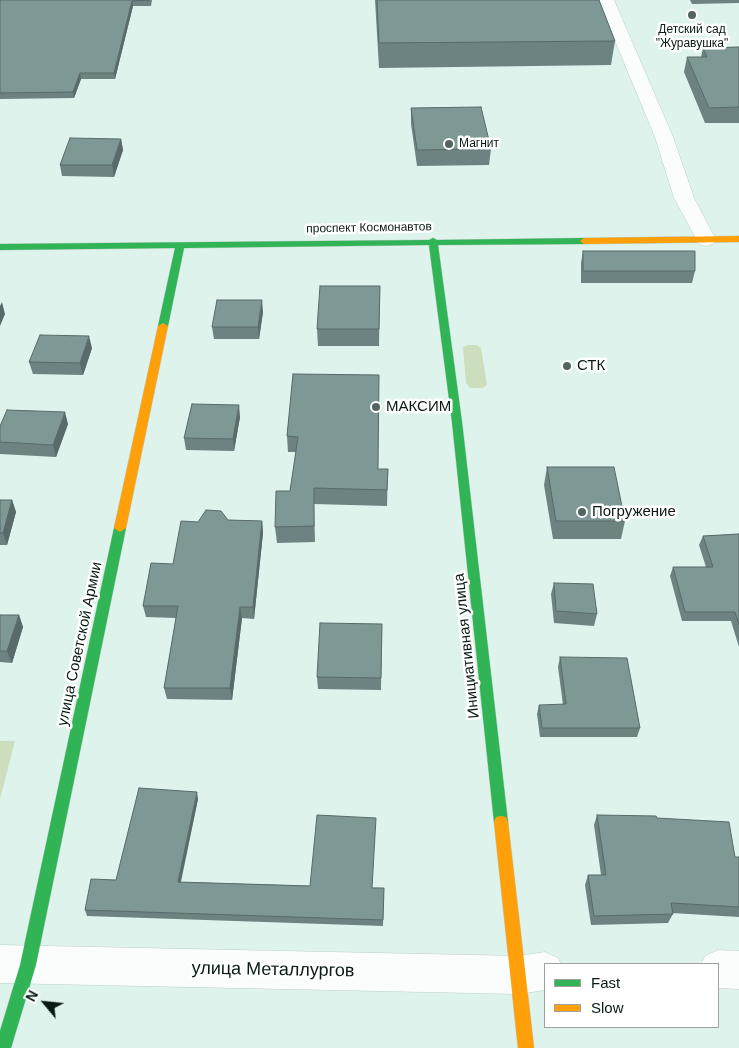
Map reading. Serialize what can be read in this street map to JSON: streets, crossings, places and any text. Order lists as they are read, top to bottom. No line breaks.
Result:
{"streets":{"street":["проспект Космонавтов","улица Советской Армии","Инициативная улица","улица Металлургов"]},"crossings":[["проспект Космонавтов","улица Советской Армии"],["проспект Космонавтов","Инициативная улица"],["улица Советской Армии","улица Металлургов"],["Инициативная улица","улица Металлургов"]],"places":["Детский сад \"Журавушка\"","Магнит","СТК","МАКСИМ","Погружение"],"legend":["Fast","Slow"],"north":"top left"}
